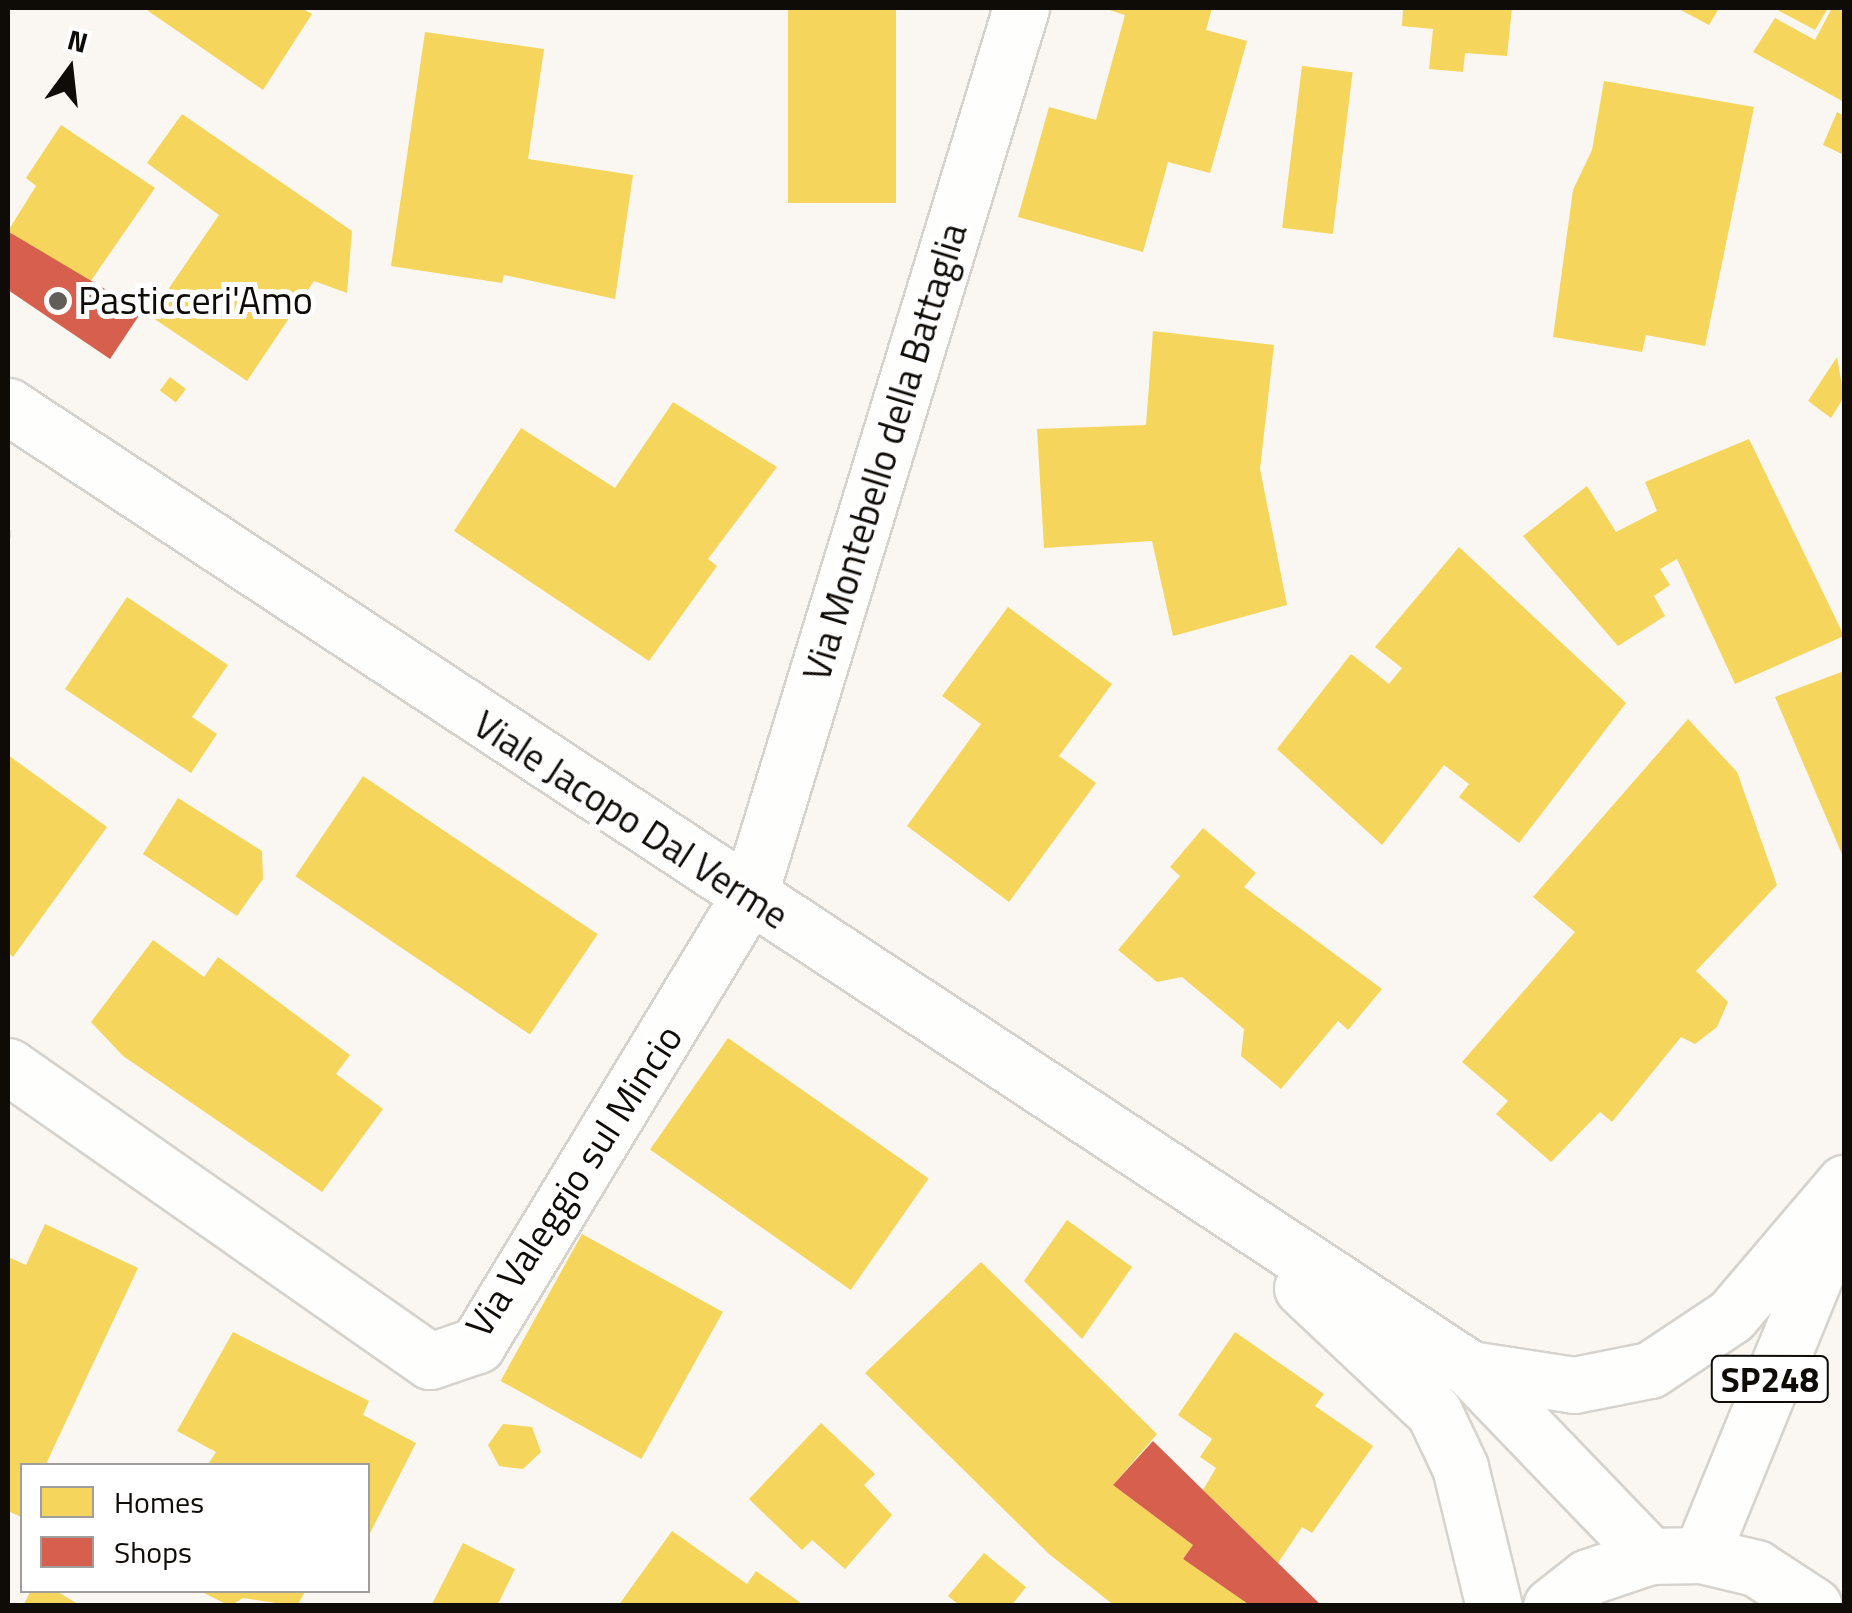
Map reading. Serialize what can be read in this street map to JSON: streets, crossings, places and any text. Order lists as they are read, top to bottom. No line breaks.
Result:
{"streets":{"main road":["Via Montebello della Battaglia","Viale Jacopo Dal Verme","Via Valeggio sul Mincio","SP248"]},"crossings":[["Via Montebello della Battaglia","Viale Jacopo Dal Verme"],["Via Montebello della Battaglia","Via Valeggio sul Mincio"],["Viale Jacopo Dal Verme","Via Valeggio sul Mincio"],["Viale Jacopo Dal Verme","SP248"]],"places":["Pasticceri'Amo"],"legend":["Homes","Shops"],"north":"top"}
